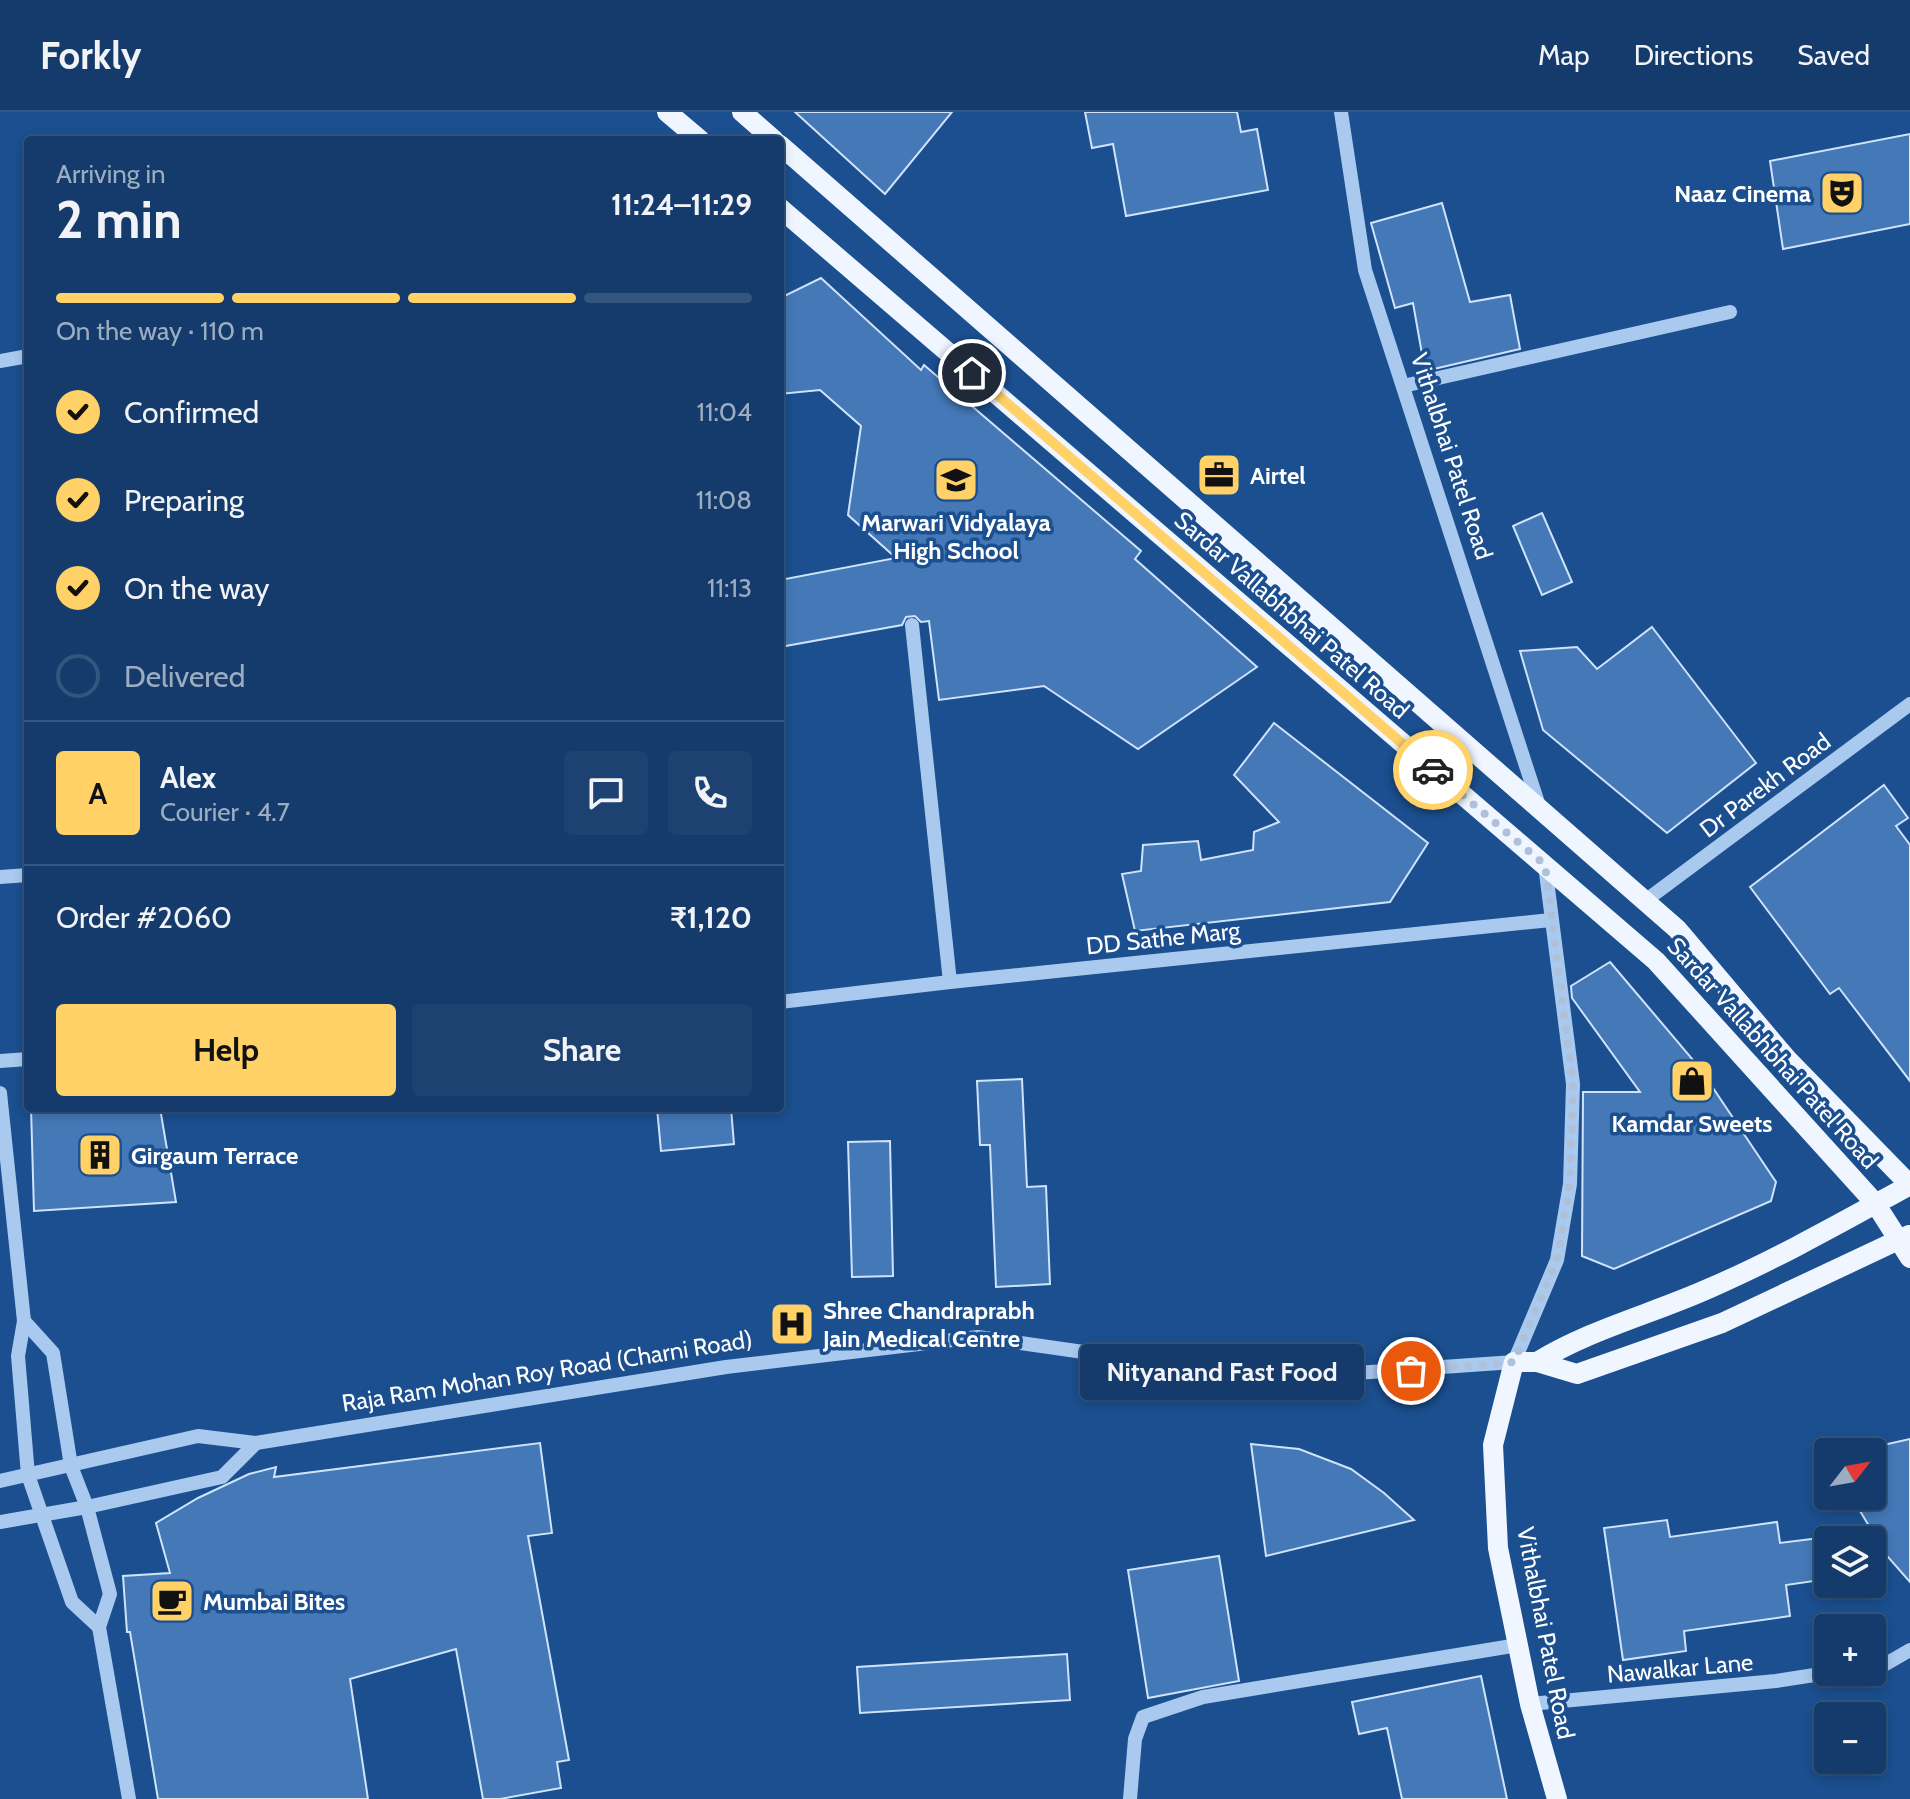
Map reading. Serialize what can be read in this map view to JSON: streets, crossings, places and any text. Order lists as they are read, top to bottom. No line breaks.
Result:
{"streets":{"main road":["Vithalbhai Patel Road","Sardar Vallabhbhai Patel Road","Raja Ram Mohan Roy Road (Charni Road)"],"street":["Dr Parekh Road","DD Sathe Marg","Nawalkar Lane"]},"crossings":[["Vithalbhai Patel Road","Sardar Vallabhbhai Patel Road"],["Vithalbhai Patel Road","DD Sathe Marg"],["Vithalbhai Patel Road","Raja Ram Mohan Roy Road (Charni Road)"],["Vithalbhai Patel Road","Nawalkar Lane"],["Sardar Vallabhbhai Patel Road","Dr Parekh Road"],["Sardar Vallabhbhai Patel Road","Raja Ram Mohan Roy Road (Charni Road)"]],"places":{"theatre":["Naaz Cinema"],"office":["Airtel"],"school or university":["Marwari Vidyalaya High School"],"shop":["Kamdar Sweets"],"building":["Girgaum Terrace"],"hospital":["Shree Chandraprabh Jain Medical Centre"],"other":["Nityanand Fast Food"],"cafe":["Mumbai Bites"]},"north":"top right","page":{"header":"Forkly","nav":["Map","Directions","Saved"],"heading":["2 min","Arriving in","11:24–11:29"],"panel":["Alex","Courier · 4.7","Order #2060","₹1,120"],"bar":"On the way · 110 m","list":[["Confirmed","11:04"],["Preparing","11:08"],["On the way","11:13"],"Delivered"],"round":"A","buttons":["Help","Share"],"bubble":"Nityanand Fast Food","map_buttons":["+","−"]}}
